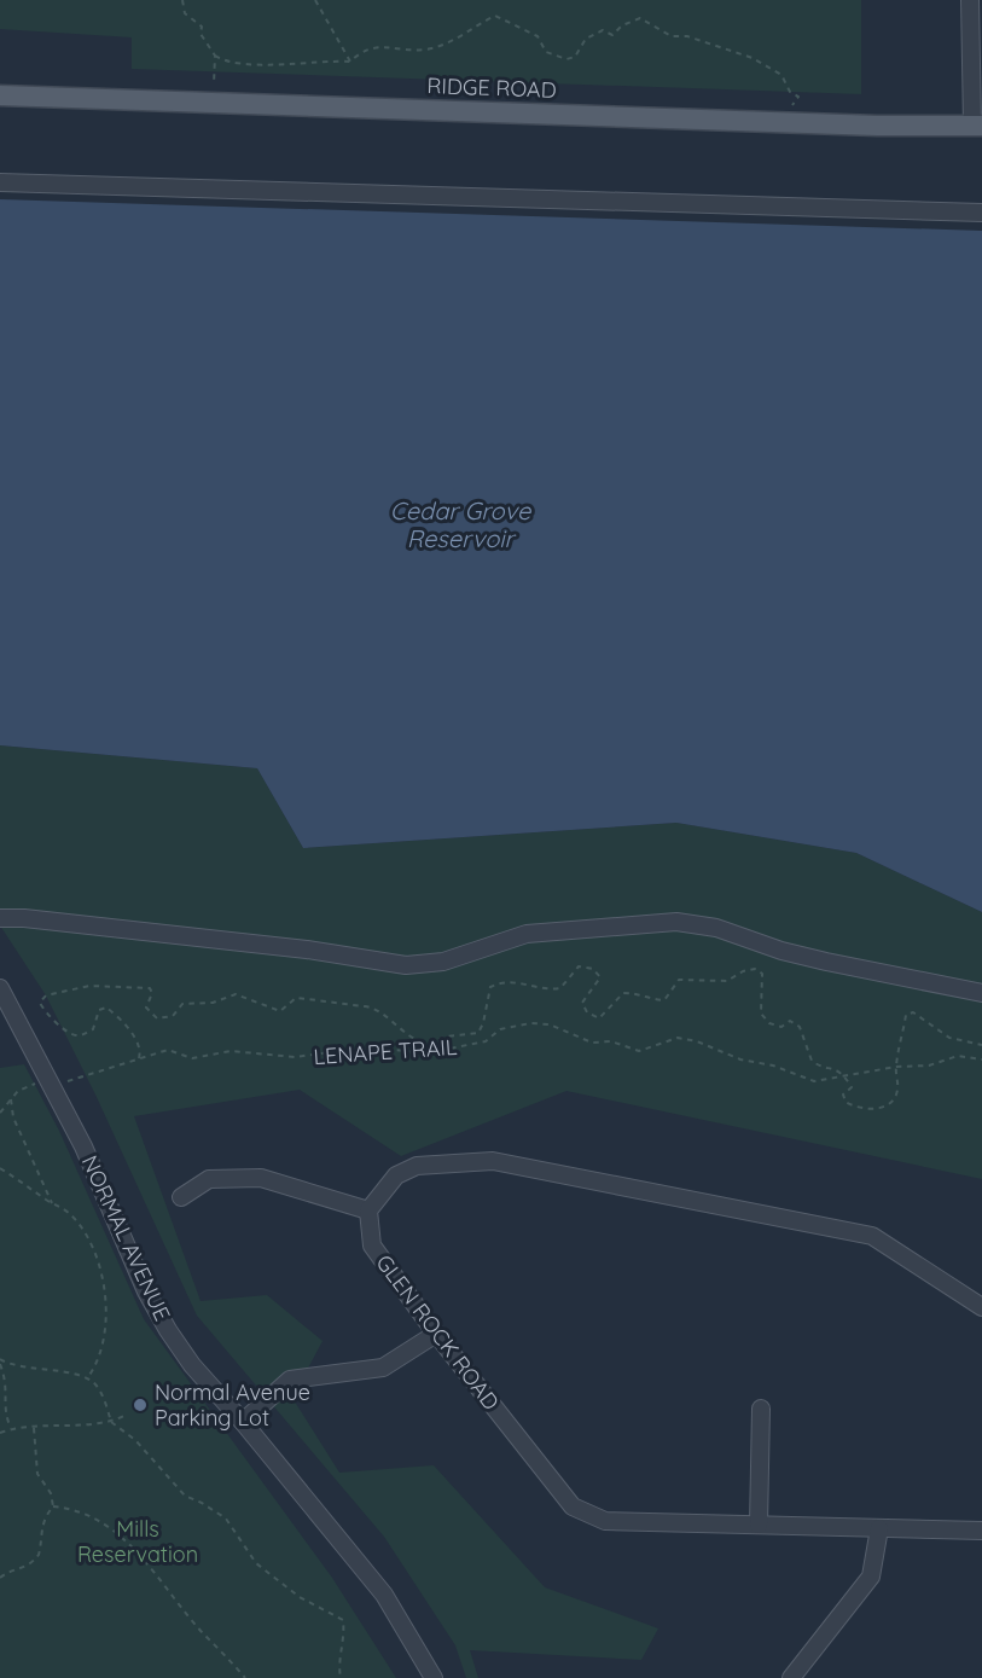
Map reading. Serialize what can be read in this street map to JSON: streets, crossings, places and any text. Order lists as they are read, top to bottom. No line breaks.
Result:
{"streets":{"main road":["RIDGE ROAD"],"street":["NORMAL AVENUE","GLEN ROCK ROAD"],"path":["LENAPE TRAIL"]},"crossings":[["LENAPE TRAIL","NORMAL AVENUE"]],"water":["Cedar Grove Reservoir"],"parks":["Mills Reservation"],"places":["Normal Avenue Parking Lot"]}
